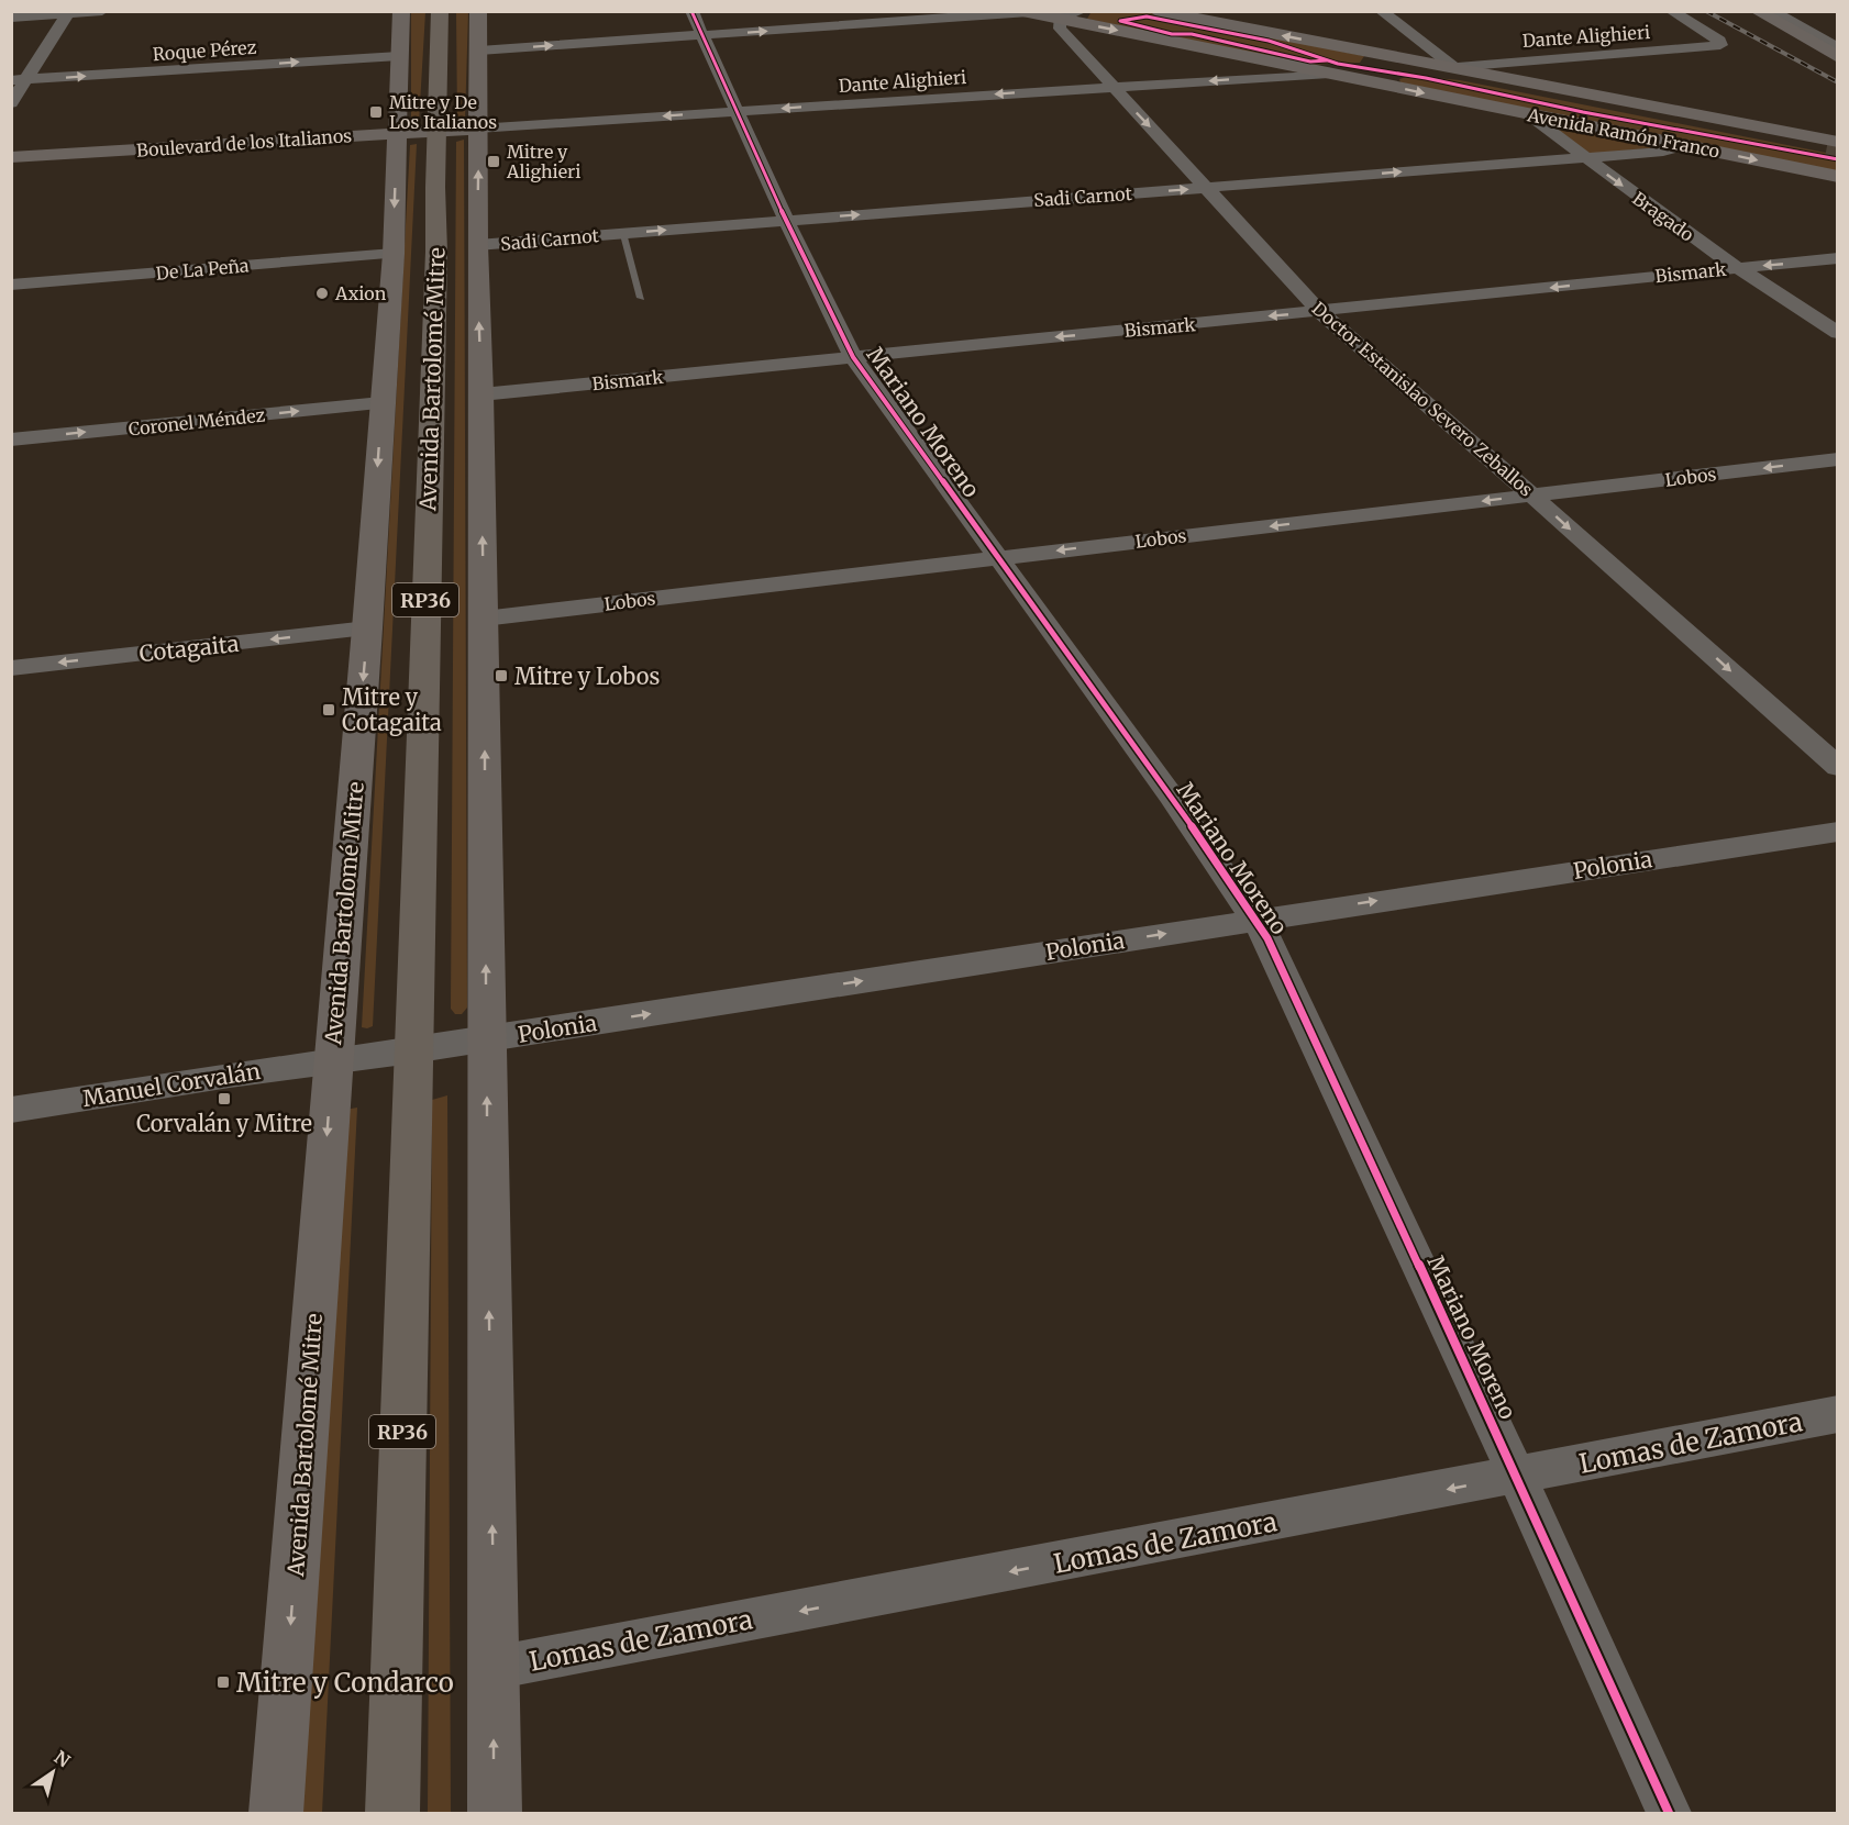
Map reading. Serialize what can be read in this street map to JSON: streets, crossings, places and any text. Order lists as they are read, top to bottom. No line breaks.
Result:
{"streets":{"main road":["Avenida Bartolomé Mitre","RP36"],"street":["Dante Alighieri","Roque Pérez","Avenida Ramón Franco","Boulevard de los Italianos","Sadi Carnot","Bragado","De La Peña","Bismark","Doctor Estanislao Severo Zeballos","Coronel Méndez","Mariano Moreno","Lobos","Cotagaita","Polonia","Manuel Corvalán","Lomas de Zamora"]},"crossings":[["Dante Alighieri","Avenida Ramón Franco"],["Dante Alighieri","Boulevard de los Italianos"],["Dante Alighieri","Avenida Bartolomé Mitre"],["Dante Alighieri","Doctor Estanislao Severo Zeballos"],["Dante Alighieri","Mariano Moreno"],["Roque Pérez","Avenida Bartolomé Mitre"],["Avenida Ramón Franco","Sadi Carnot"],["Avenida Ramón Franco","Bragado"],["Avenida Ramón Franco","Doctor Estanislao Severo Zeballos"],["Boulevard de los Italianos","Avenida Bartolomé Mitre"],["Sadi Carnot","Bragado"],["Sadi Carnot","Avenida Bartolomé Mitre"],["Sadi Carnot","Doctor Estanislao Severo Zeballos"],["Sadi Carnot","Mariano Moreno"],["Bragado","Bismark"],["De La Peña","Avenida Bartolomé Mitre"],["Bismark","Avenida Bartolomé Mitre"],["Bismark","Doctor Estanislao Severo Zeballos"],["Bismark","Mariano Moreno"],["Avenida Bartolomé Mitre","Coronel Méndez"],["Avenida Bartolomé Mitre","Lobos"],["Avenida Bartolomé Mitre","Cotagaita"],["Avenida Bartolomé Mitre","Polonia"],["Avenida Bartolomé Mitre","Manuel Corvalán"],["Avenida Bartolomé Mitre","Lomas de Zamora"],["Doctor Estanislao Severo Zeballos","Lobos"],["Mariano Moreno","Lobos"],["Mariano Moreno","Polonia"],["Mariano Moreno","Lomas de Zamora"],["Polonia","Manuel Corvalán"]],"one_way":["Roque Pérez","Doctor Estanislao Severo Zeballos","Coronel Méndez","Lobos","Cotagaita","Polonia","Lomas de Zamora"],"places":{"transit":["Mitre y De Los Italianos","Mitre y Alighieri","Mitre y Lobos","Mitre y Cotagaita","Corvalán y Mitre","Mitre y Condarco"],"other":["Axion"]},"north":"top right"}
